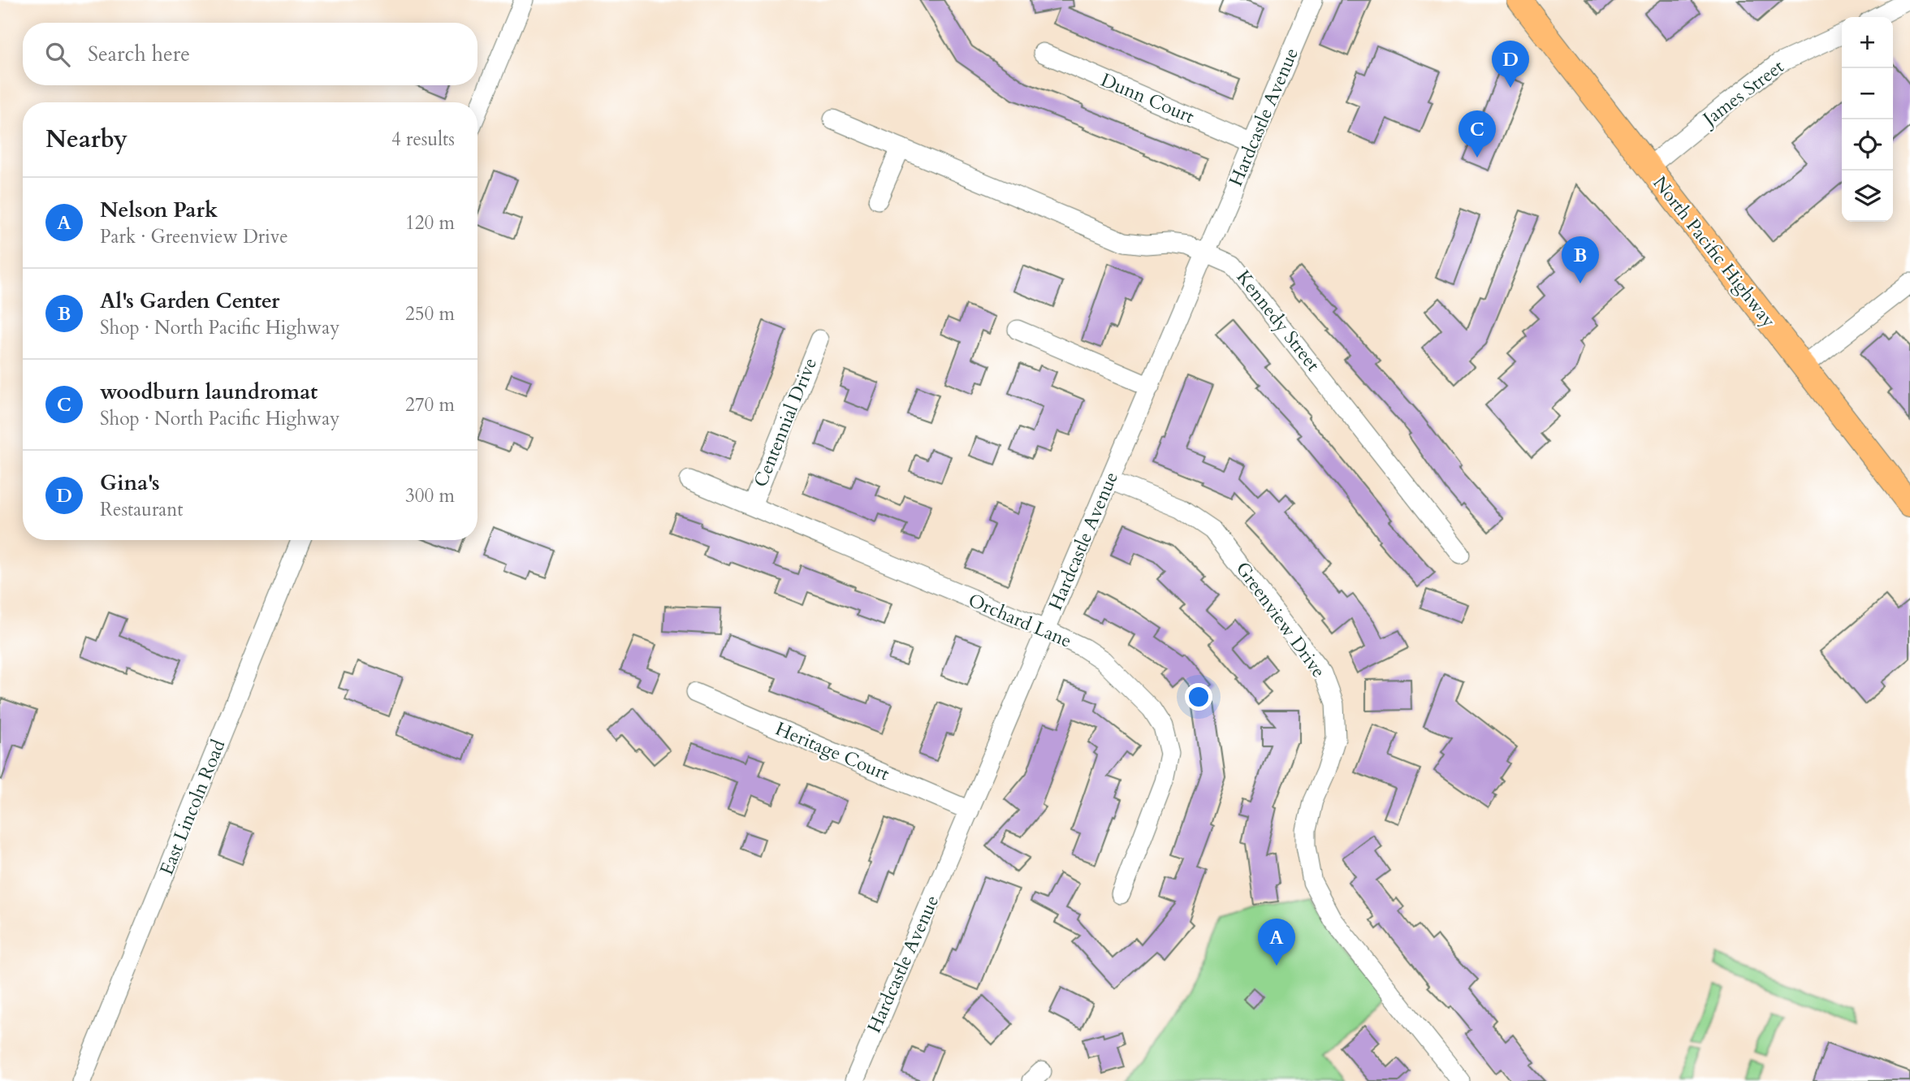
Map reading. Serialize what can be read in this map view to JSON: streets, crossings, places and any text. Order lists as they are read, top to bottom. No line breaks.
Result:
{"streets":{"main road":["North Pacific Highway"],"street":["James Street","Dunn Court","Hardcastle Avenue","Kennedy Street","Centennial Drive","Greenview Drive","Orchard Lane","Heritage Court","East Lincoln Road"]},"crossings":[["James Street","North Pacific Highway"],["Dunn Court","Hardcastle Avenue"],["Hardcastle Avenue","Kennedy Street"],["Hardcastle Avenue","Greenview Drive"],["Hardcastle Avenue","Orchard Lane"],["Hardcastle Avenue","Heritage Court"],["Centennial Drive","Orchard Lane"]],"page":{"map_buttons":["+","−"],"search":"Search here","pins":["D","C","B","A"],"heading":["Nearby","4 results"],"list":[{"mark":"A","name":"Nelson Park","note":"Park · Greenview Drive","value":"120 m"},{"mark":"B","name":"Al's Garden Center","note":"Shop · North Pacific Highway","value":"250 m"},{"mark":"C","name":"woodburn laundromat","note":"Shop · North Pacific Highway","value":"270 m"},{"mark":"D","name":"Gina's","note":"Restaurant","value":"300 m"}]}}
